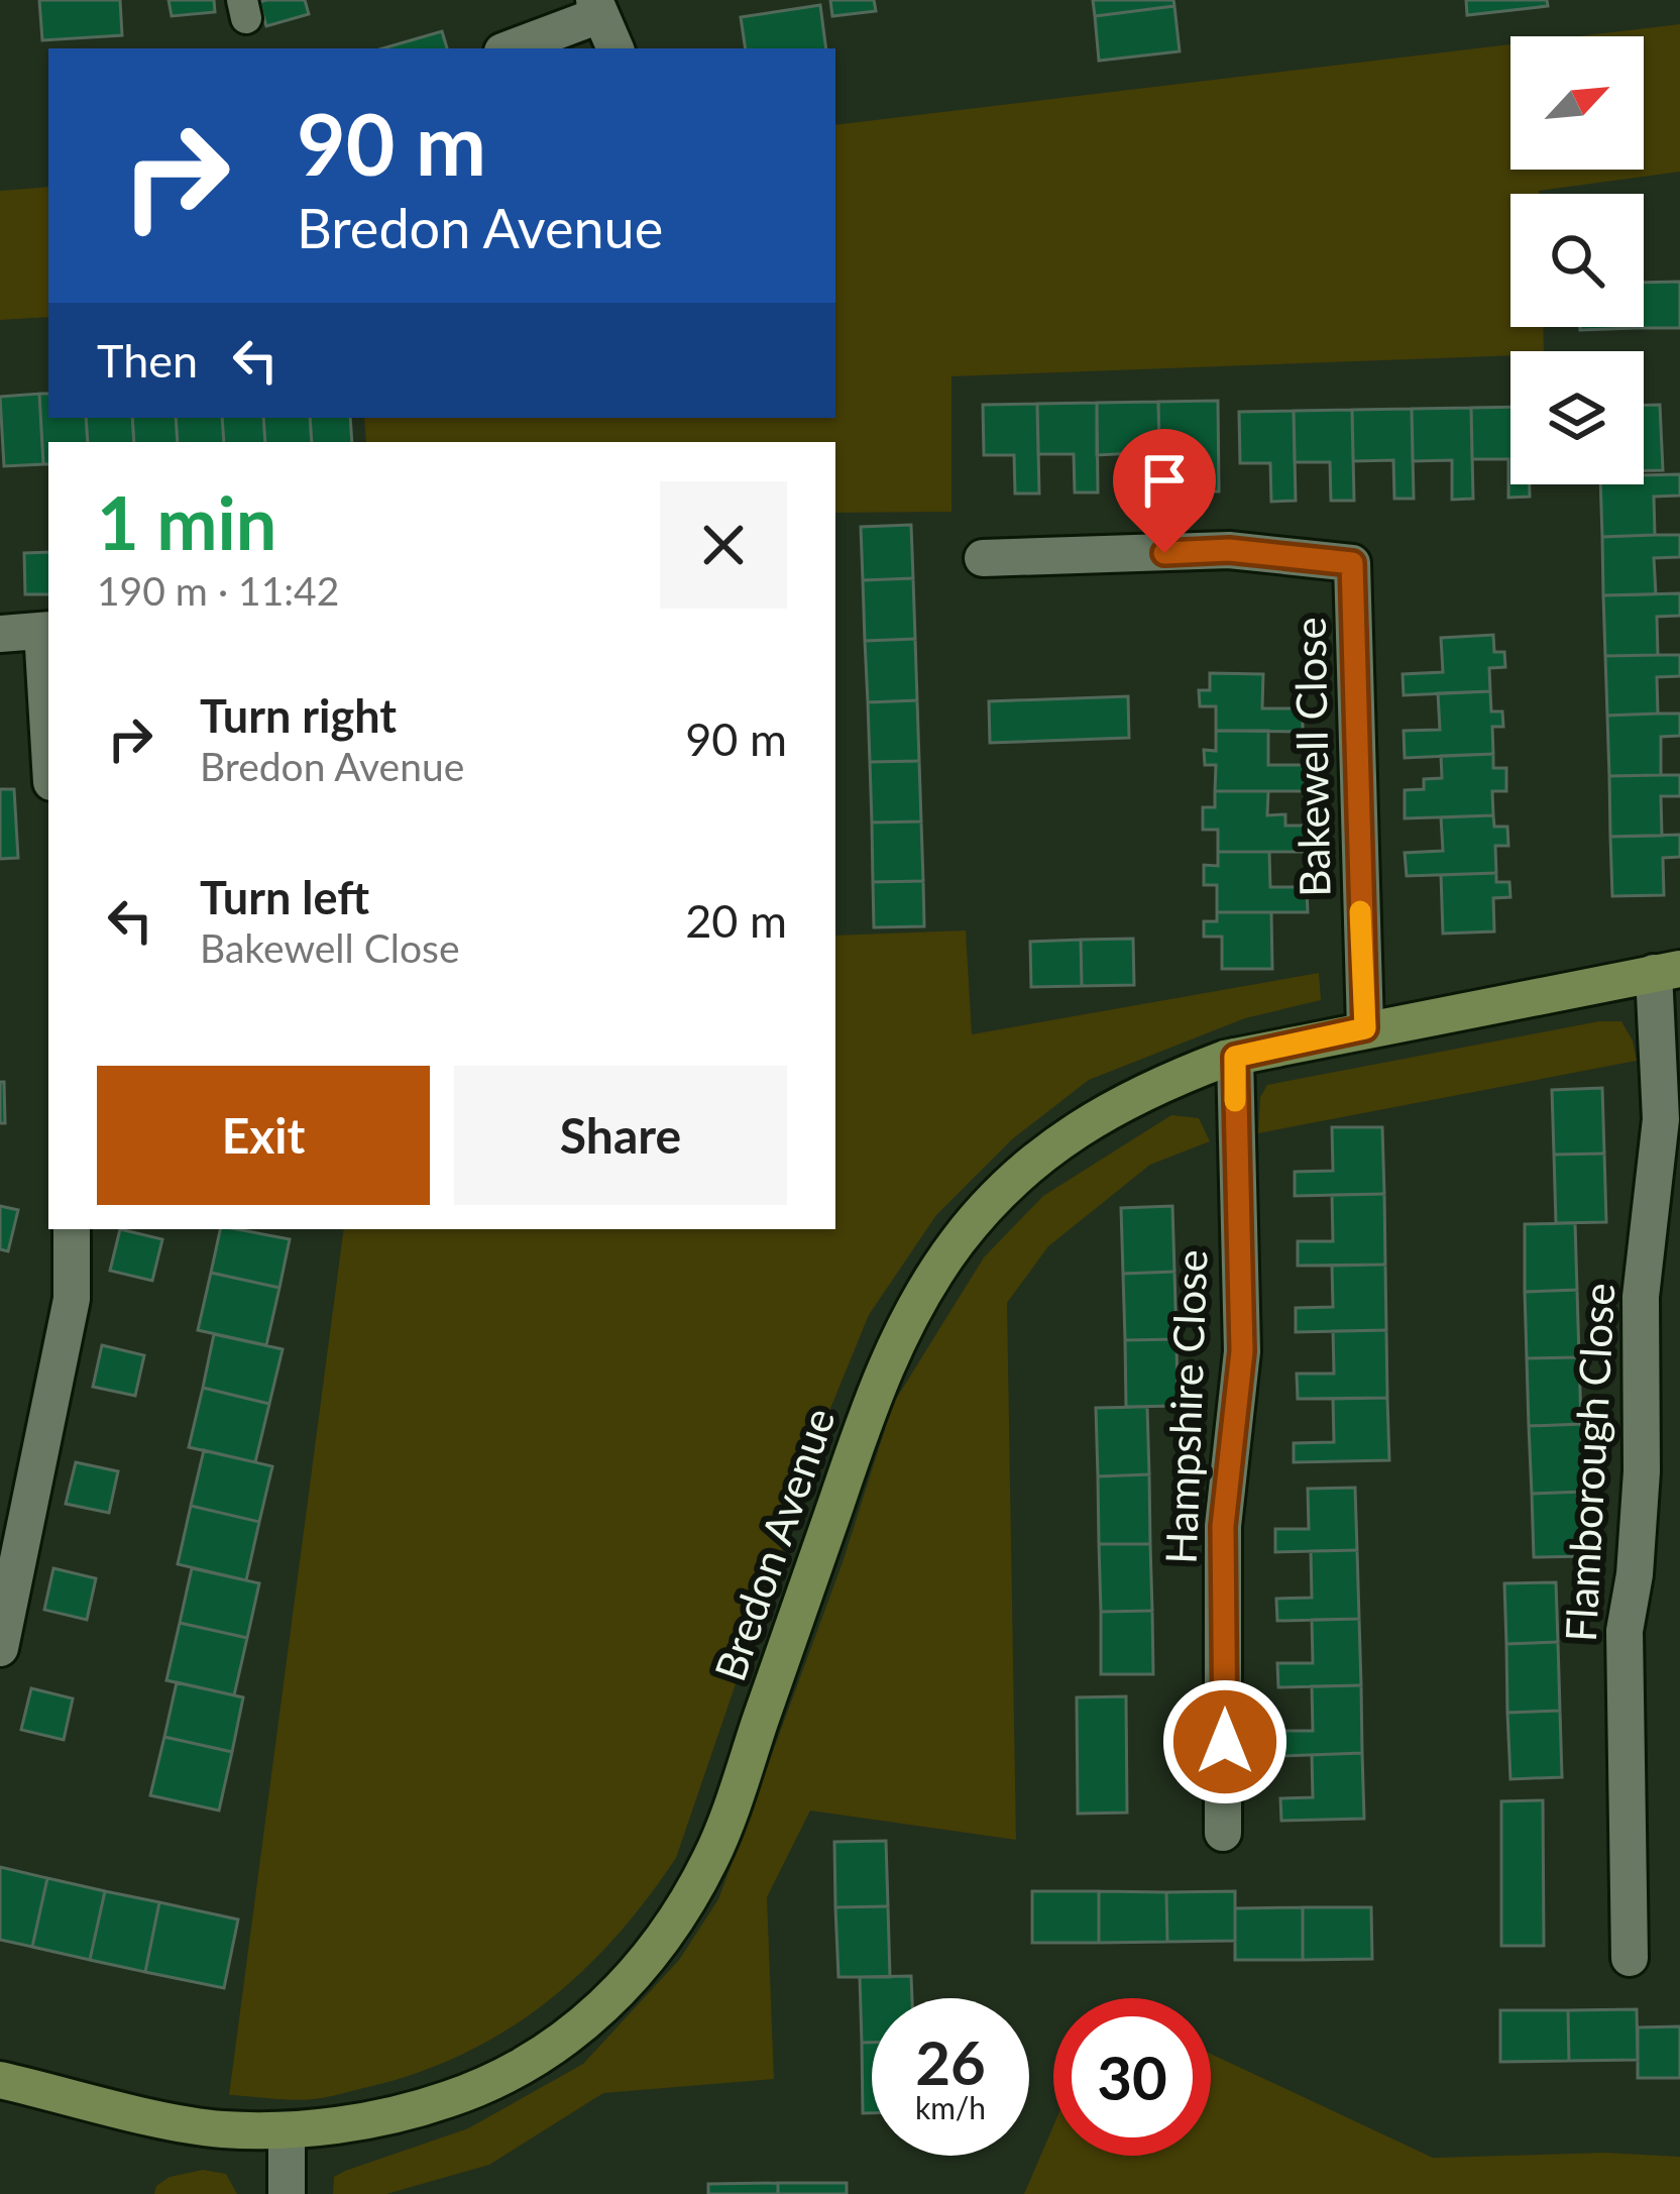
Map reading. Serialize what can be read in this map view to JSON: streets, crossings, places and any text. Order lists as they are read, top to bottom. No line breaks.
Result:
{"streets":{"street":["Bakewell Close","Hampshire Close","Flamborough Close","Bredon Avenue"]},"crossings":[["Bakewell Close","Bredon Avenue"],["Hampshire Close","Bredon Avenue"],["Flamborough Close","Bredon Avenue"]],"north":"top right","page":{"turn":["90 m","Bredon Avenue"],"then":"Then","heading":["1 min","190 m · 11:42"],"list":[{"name":"Turn right","note":"Bredon Avenue","value":"90 m"},{"name":"Turn left","note":"Bakewell Close","value":"20 m"}],"buttons":["Exit","Share"],"speed":"26 km/h","limit":"30"}}
